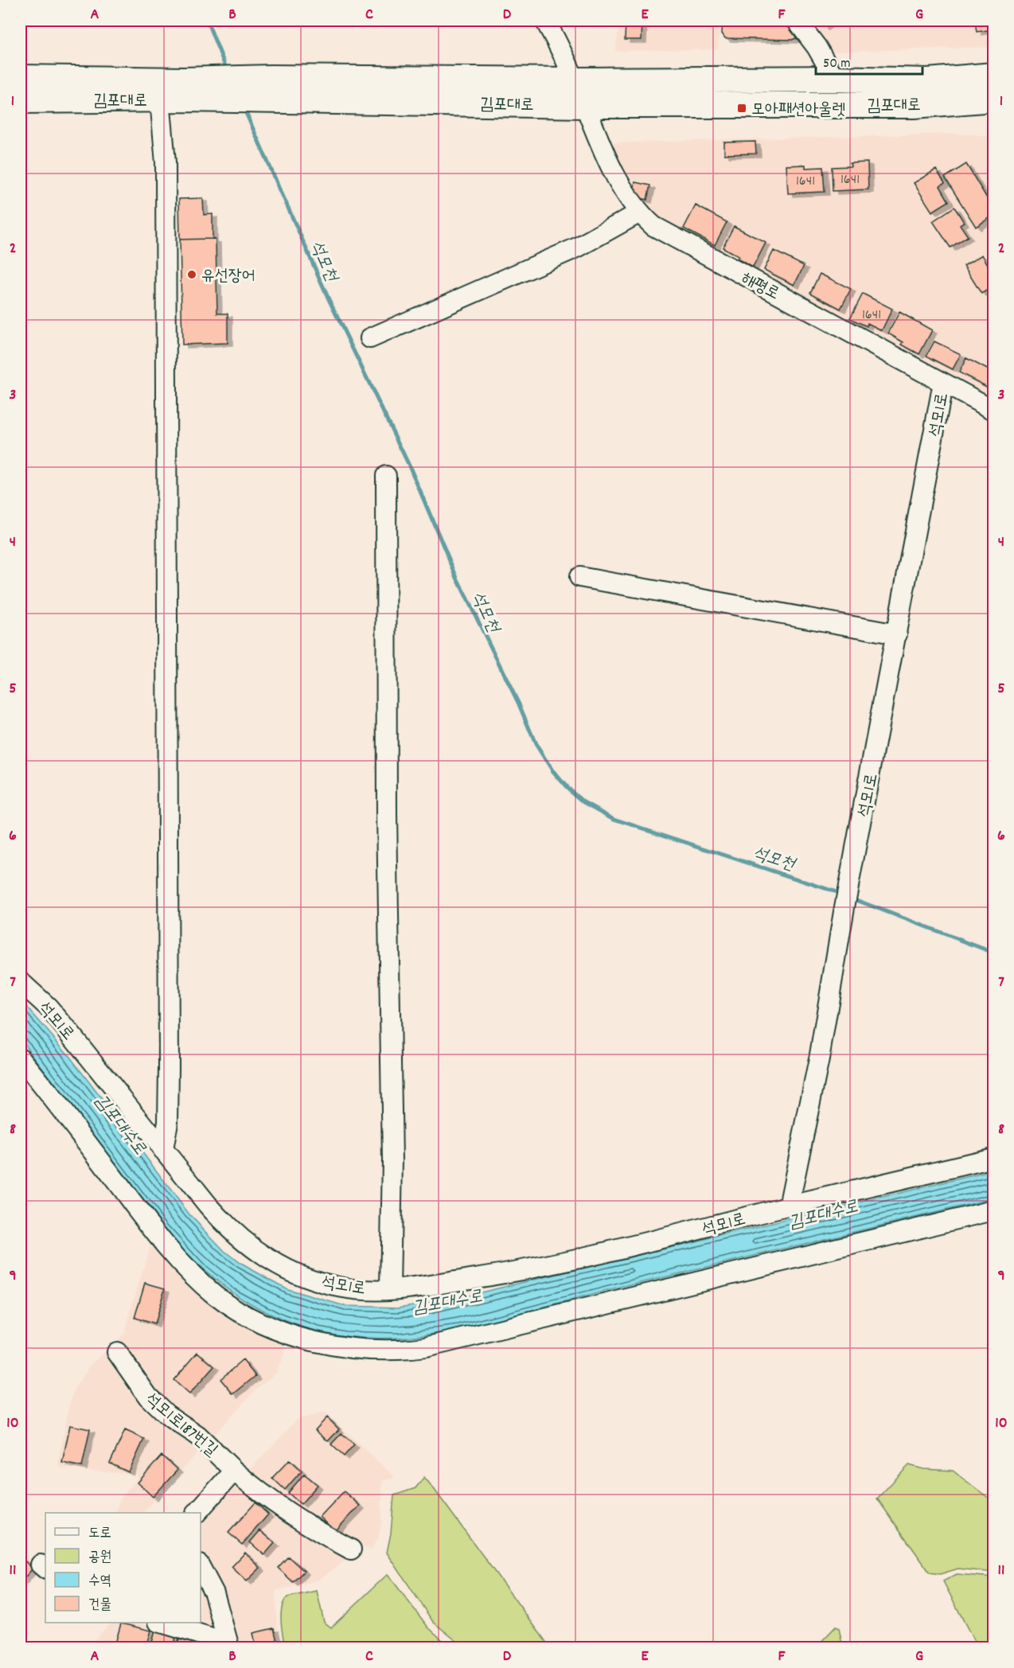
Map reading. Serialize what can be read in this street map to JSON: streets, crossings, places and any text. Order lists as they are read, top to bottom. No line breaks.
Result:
{"streets":{"main road":["김포대로"],"lane":["해평로","석모1로","석모1로187번길"]},"crossings":[["김포대로","해평로"],["해평로","석모1로"]],"water":["석모천","김포대수로"],"places":{"transit":["모아패션아울렛"],"other":["유선장어"]},"house_numbers":["1641","1641","1641"],"legend":["도로","공원","수역","건물"],"scale_bar":"50 m","grid":{"columns":["A","B","C","D","E","F","G"],"rows":["1","2","3","4","5","6","7","8","9","10","11"]}}
